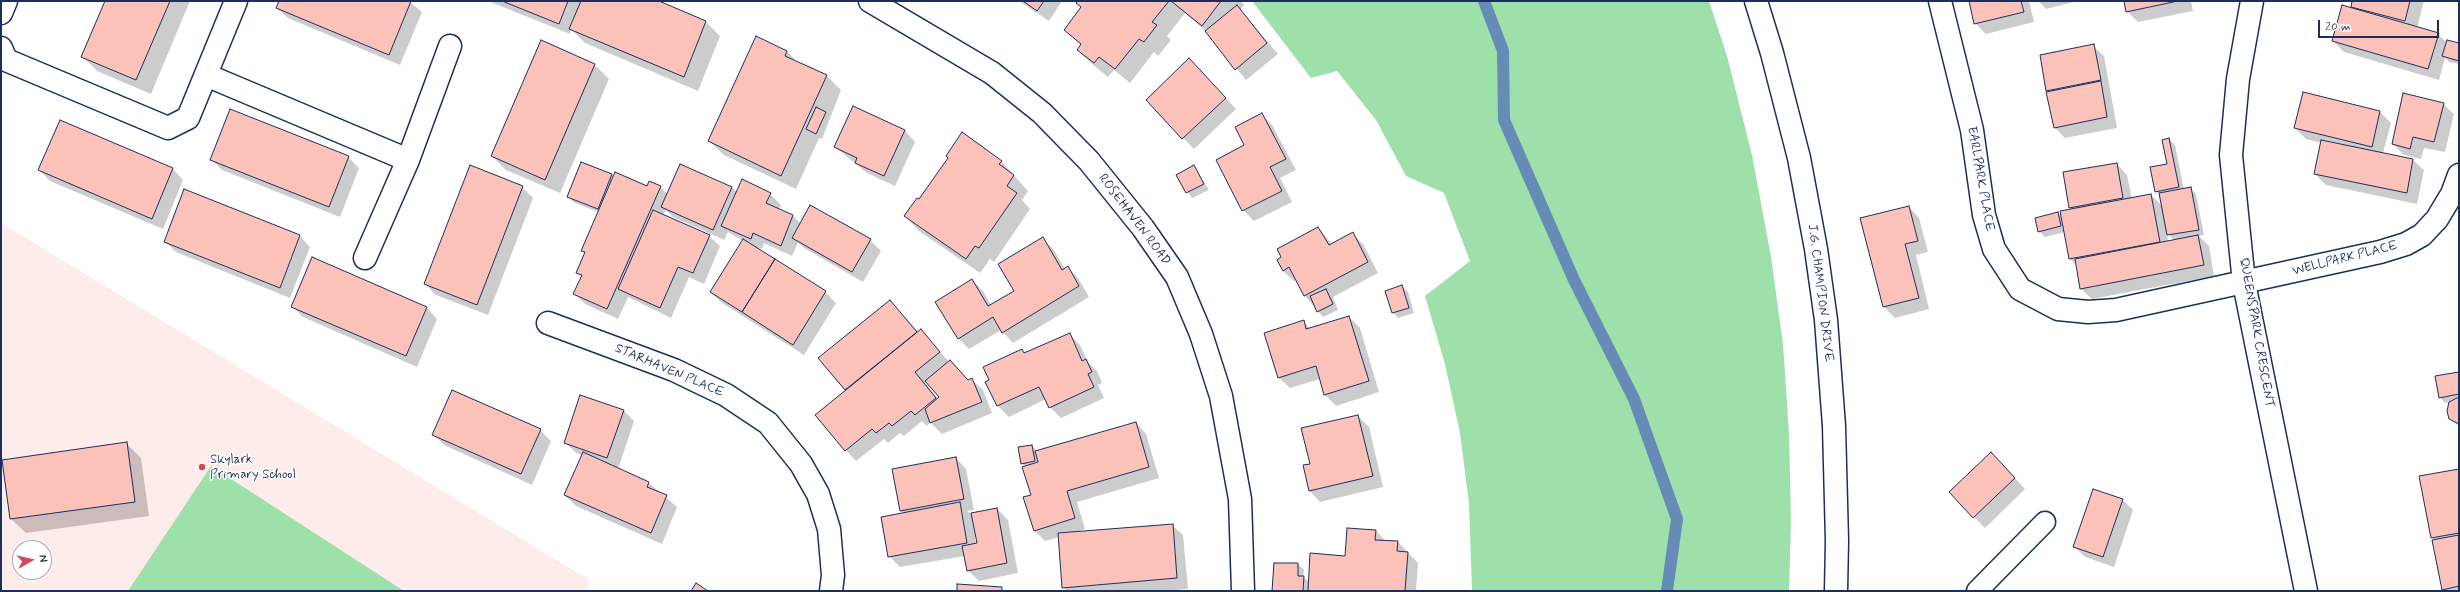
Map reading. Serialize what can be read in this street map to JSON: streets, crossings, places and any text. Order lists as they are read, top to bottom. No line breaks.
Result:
{"streets":{"street":["EARLPARK PLACE","ROSEHAVEN ROAD","WELLPARK PLACE","J.G. CHAMPION DRIVE","QUEENSPARK CRESCENT","STARHAVEN PLACE"]},"crossings":[["EARLPARK PLACE","WELLPARK PLACE"],["EARLPARK PLACE","QUEENSPARK CRESCENT"],["WELLPARK PLACE","QUEENSPARK CRESCENT"]],"places":["Skylark Primary School"],"scale_bar":"20 m","north":"right"}
